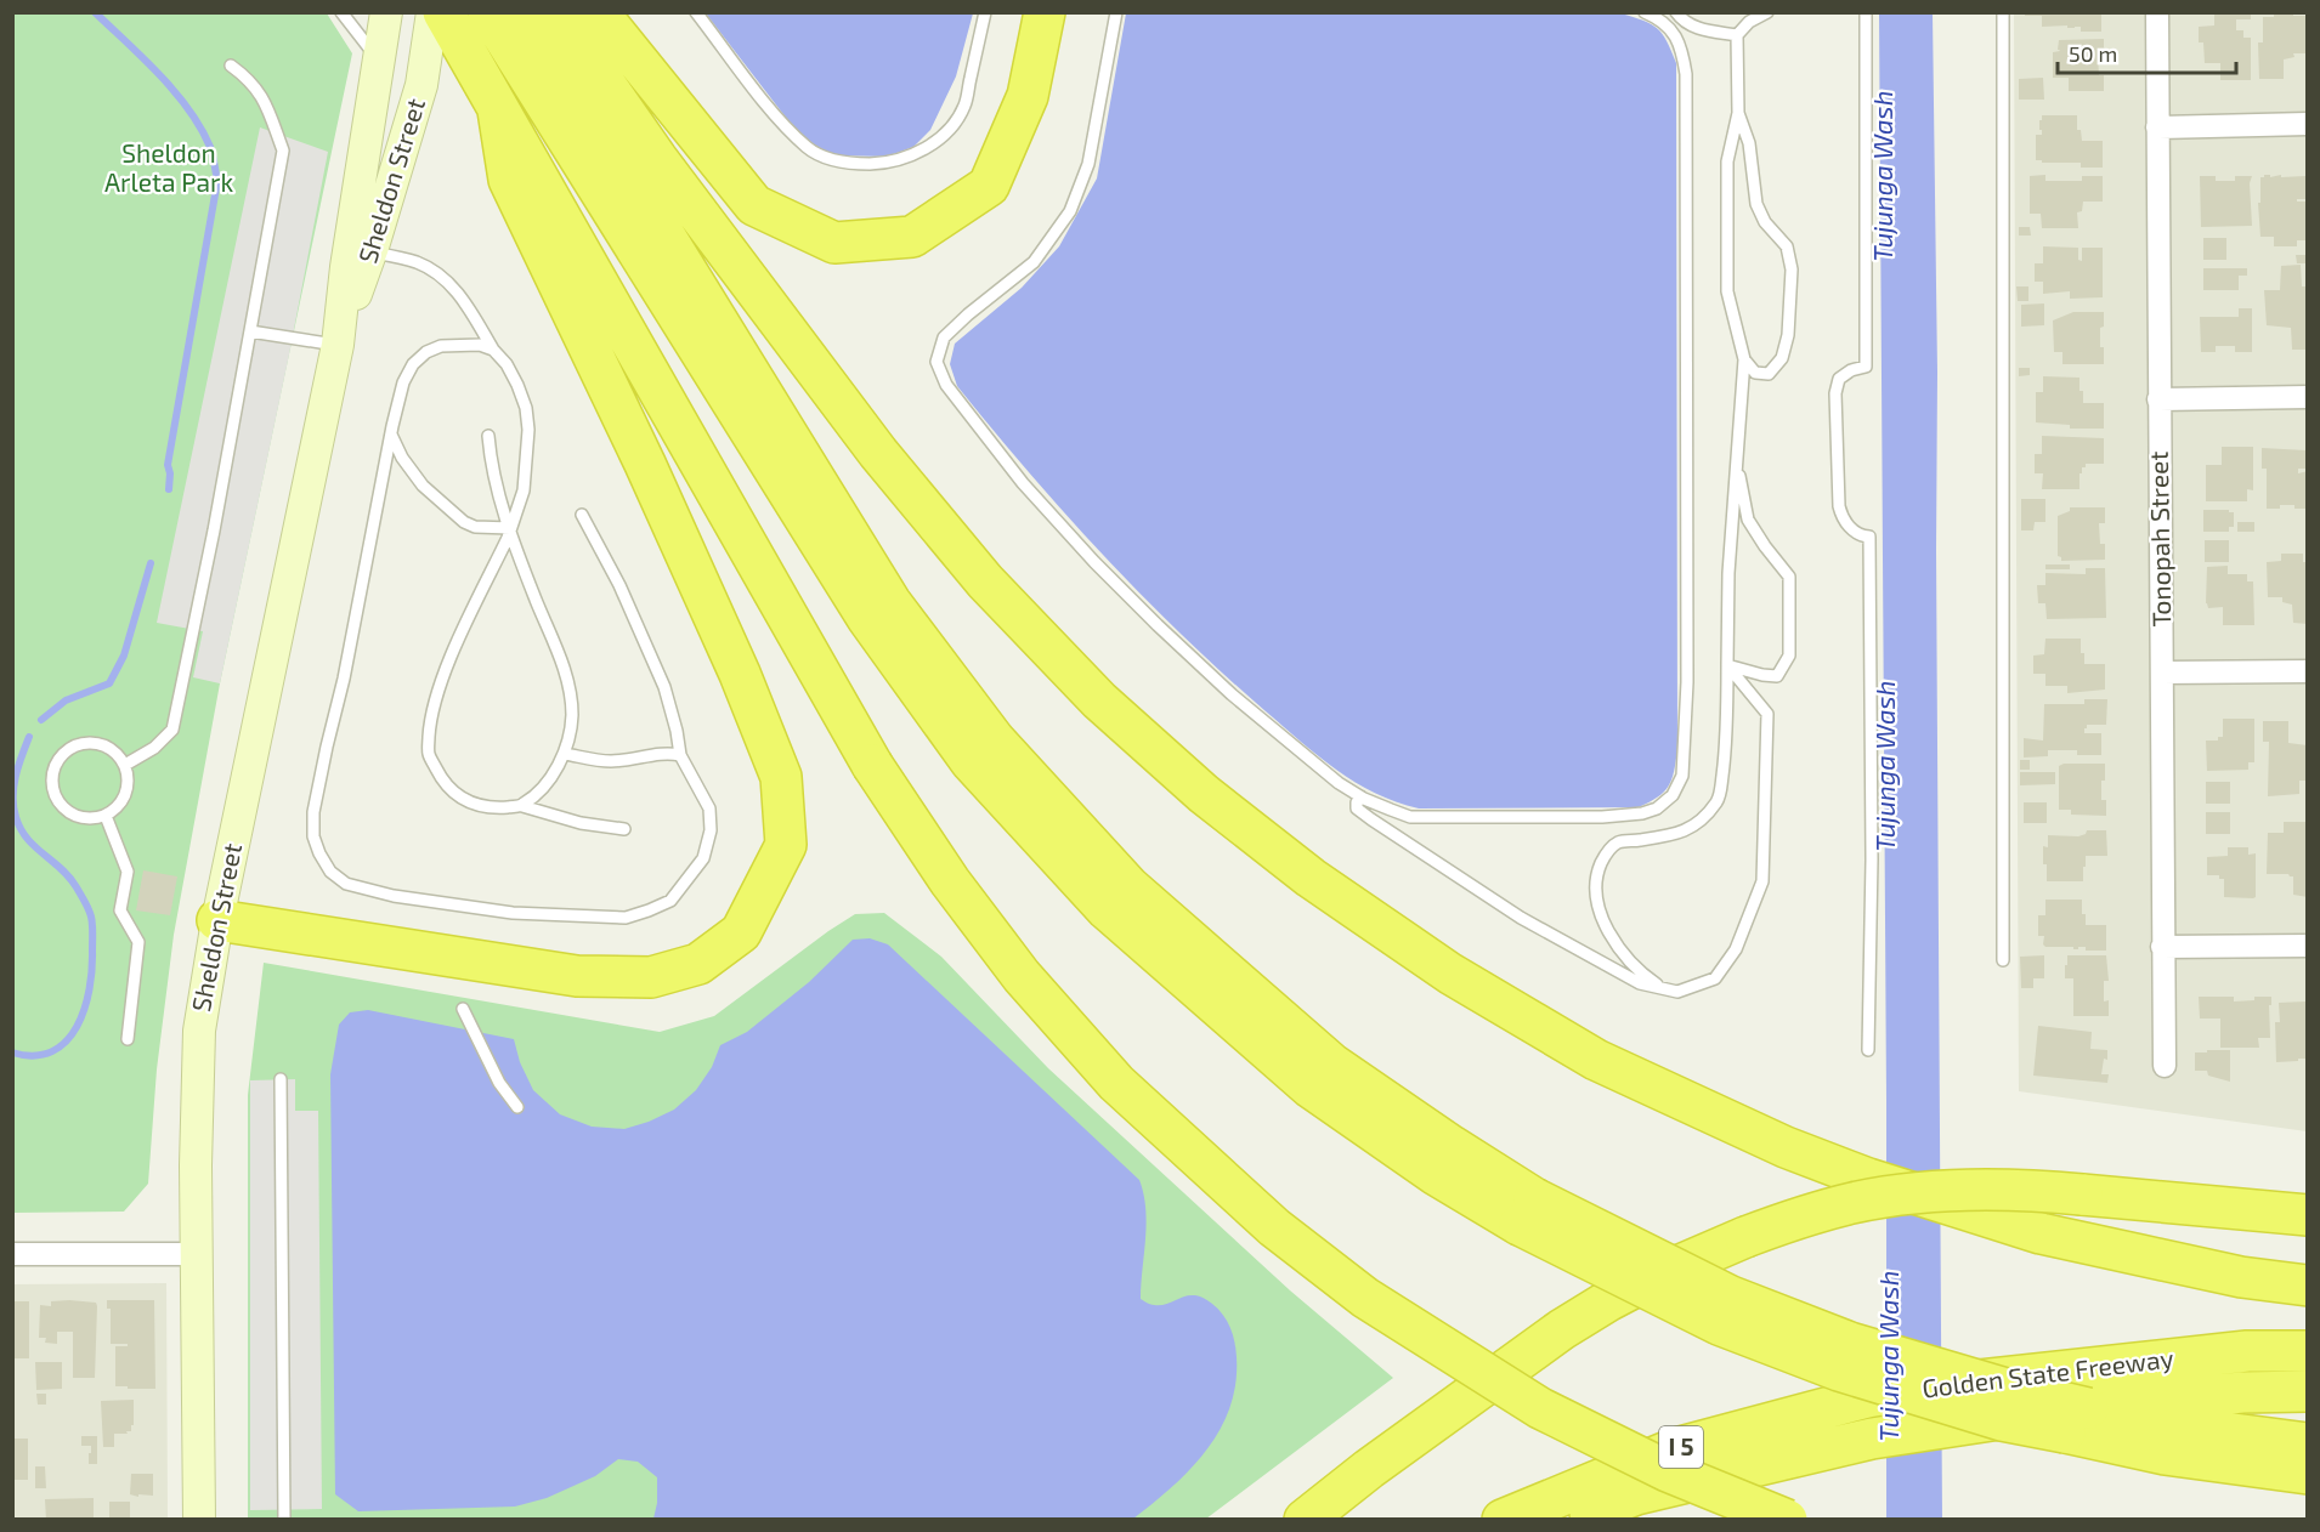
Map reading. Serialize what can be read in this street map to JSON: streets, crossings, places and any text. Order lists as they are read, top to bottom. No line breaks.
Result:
{"streets":{"highway":["Golden State Freeway","I 5"],"main road":["Sheldon Street"],"street":["Tonopah Street"]},"water":["Tujunga Wash"],"parks":["Sheldon Arleta Park"],"scale_bar":"50 m"}
